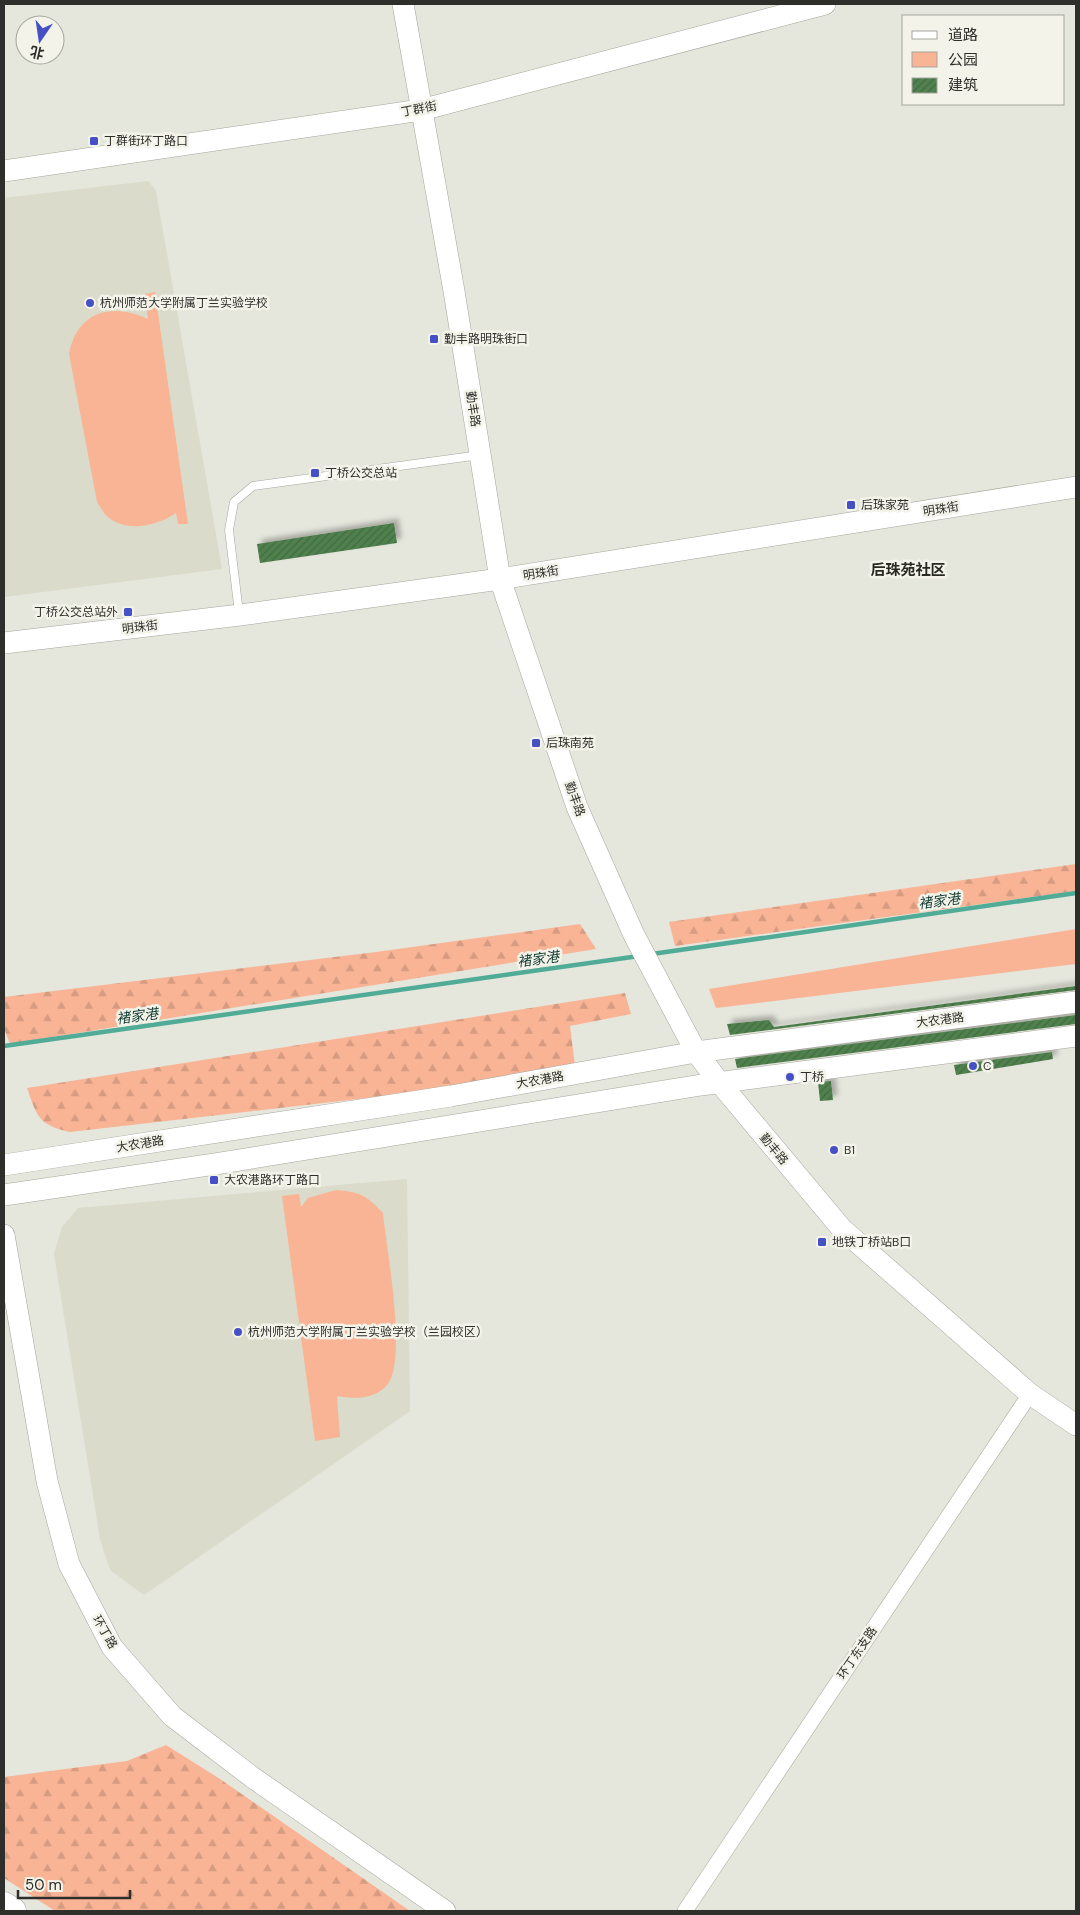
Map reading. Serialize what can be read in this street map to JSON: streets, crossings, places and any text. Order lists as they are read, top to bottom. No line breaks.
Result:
{"streets":{"main road":["丁群街","勤丰路","明珠街","大农港路","环丁路"],"street":["环丁东支路"]},"crossings":[["丁群街","勤丰路"],["勤丰路","明珠街"],["勤丰路","大农港路"],["勤丰路","环丁东支路"]],"districts":["后珠苑社区"],"water":["褚家港"],"places":{"transit":["丁群街环丁路口","勤丰路明珠街口","丁桥公交总站","后珠家苑","丁桥公交总站外","后珠南苑","大农港路环丁路口","地铁丁桥站B口"],"other":["杭州师范大学附属丁兰实验学校","C","丁桥","B1","杭州师范大学附属丁兰实验学校（兰园校区）"]},"legend":["道路","公园","建筑"],"scale_bar":"50 m","north":"bottom"}
